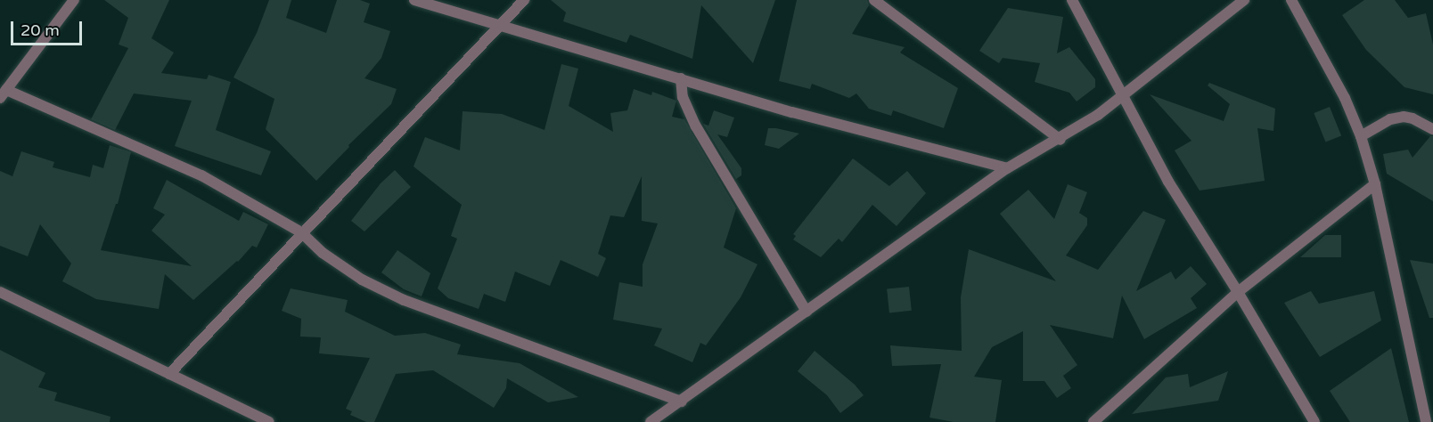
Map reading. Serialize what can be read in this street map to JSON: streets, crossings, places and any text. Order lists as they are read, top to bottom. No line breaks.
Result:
{"scale_bar":"20 m"}
